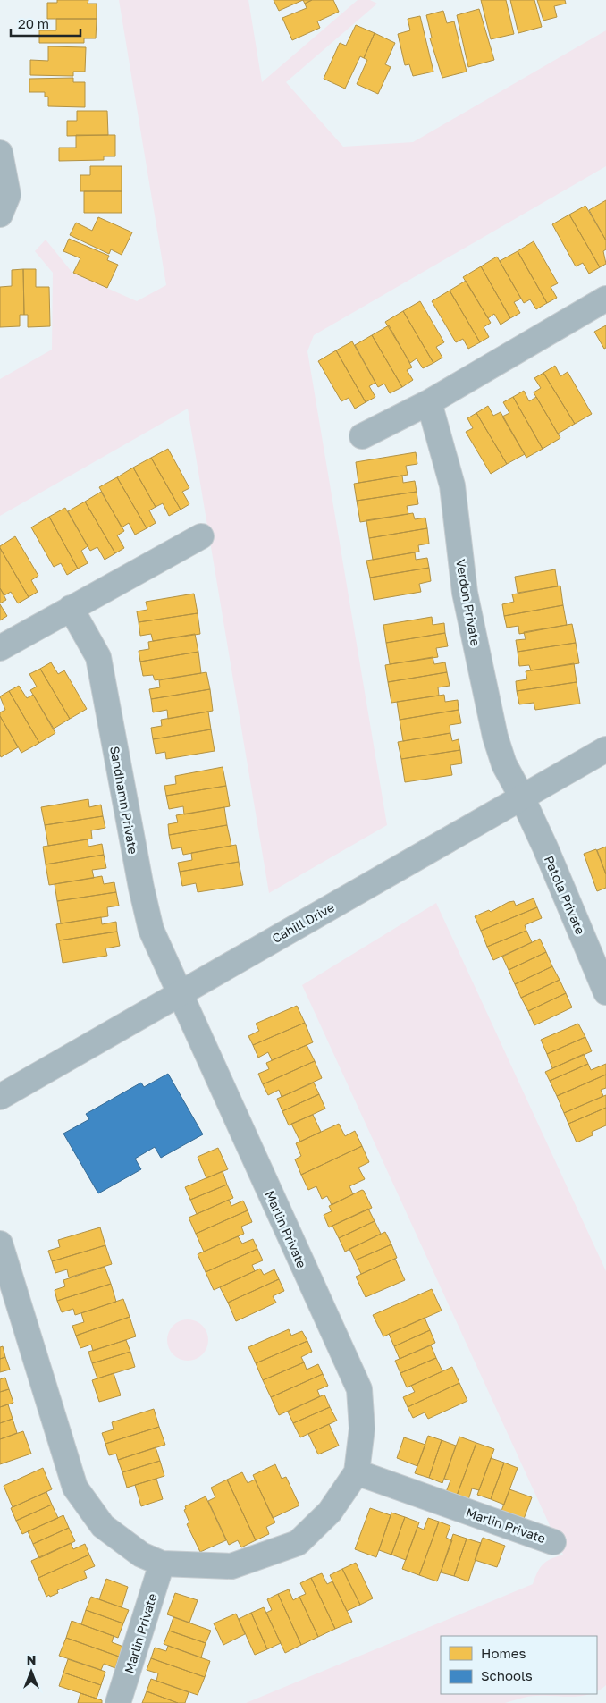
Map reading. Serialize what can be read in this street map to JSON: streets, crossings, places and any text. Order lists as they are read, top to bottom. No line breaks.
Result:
{"streets":{"street":["Verdon Private","Sandhamn Private","Patola Private","Cahill Drive","Marlin Private"]},"crossings":[["Verdon Private","Patola Private"],["Verdon Private","Cahill Drive"],["Sandhamn Private","Cahill Drive"],["Sandhamn Private","Marlin Private"],["Patola Private","Cahill Drive"],["Cahill Drive","Marlin Private"]],"legend":["Homes","Schools"],"scale_bar":"20 m","north":"top"}
